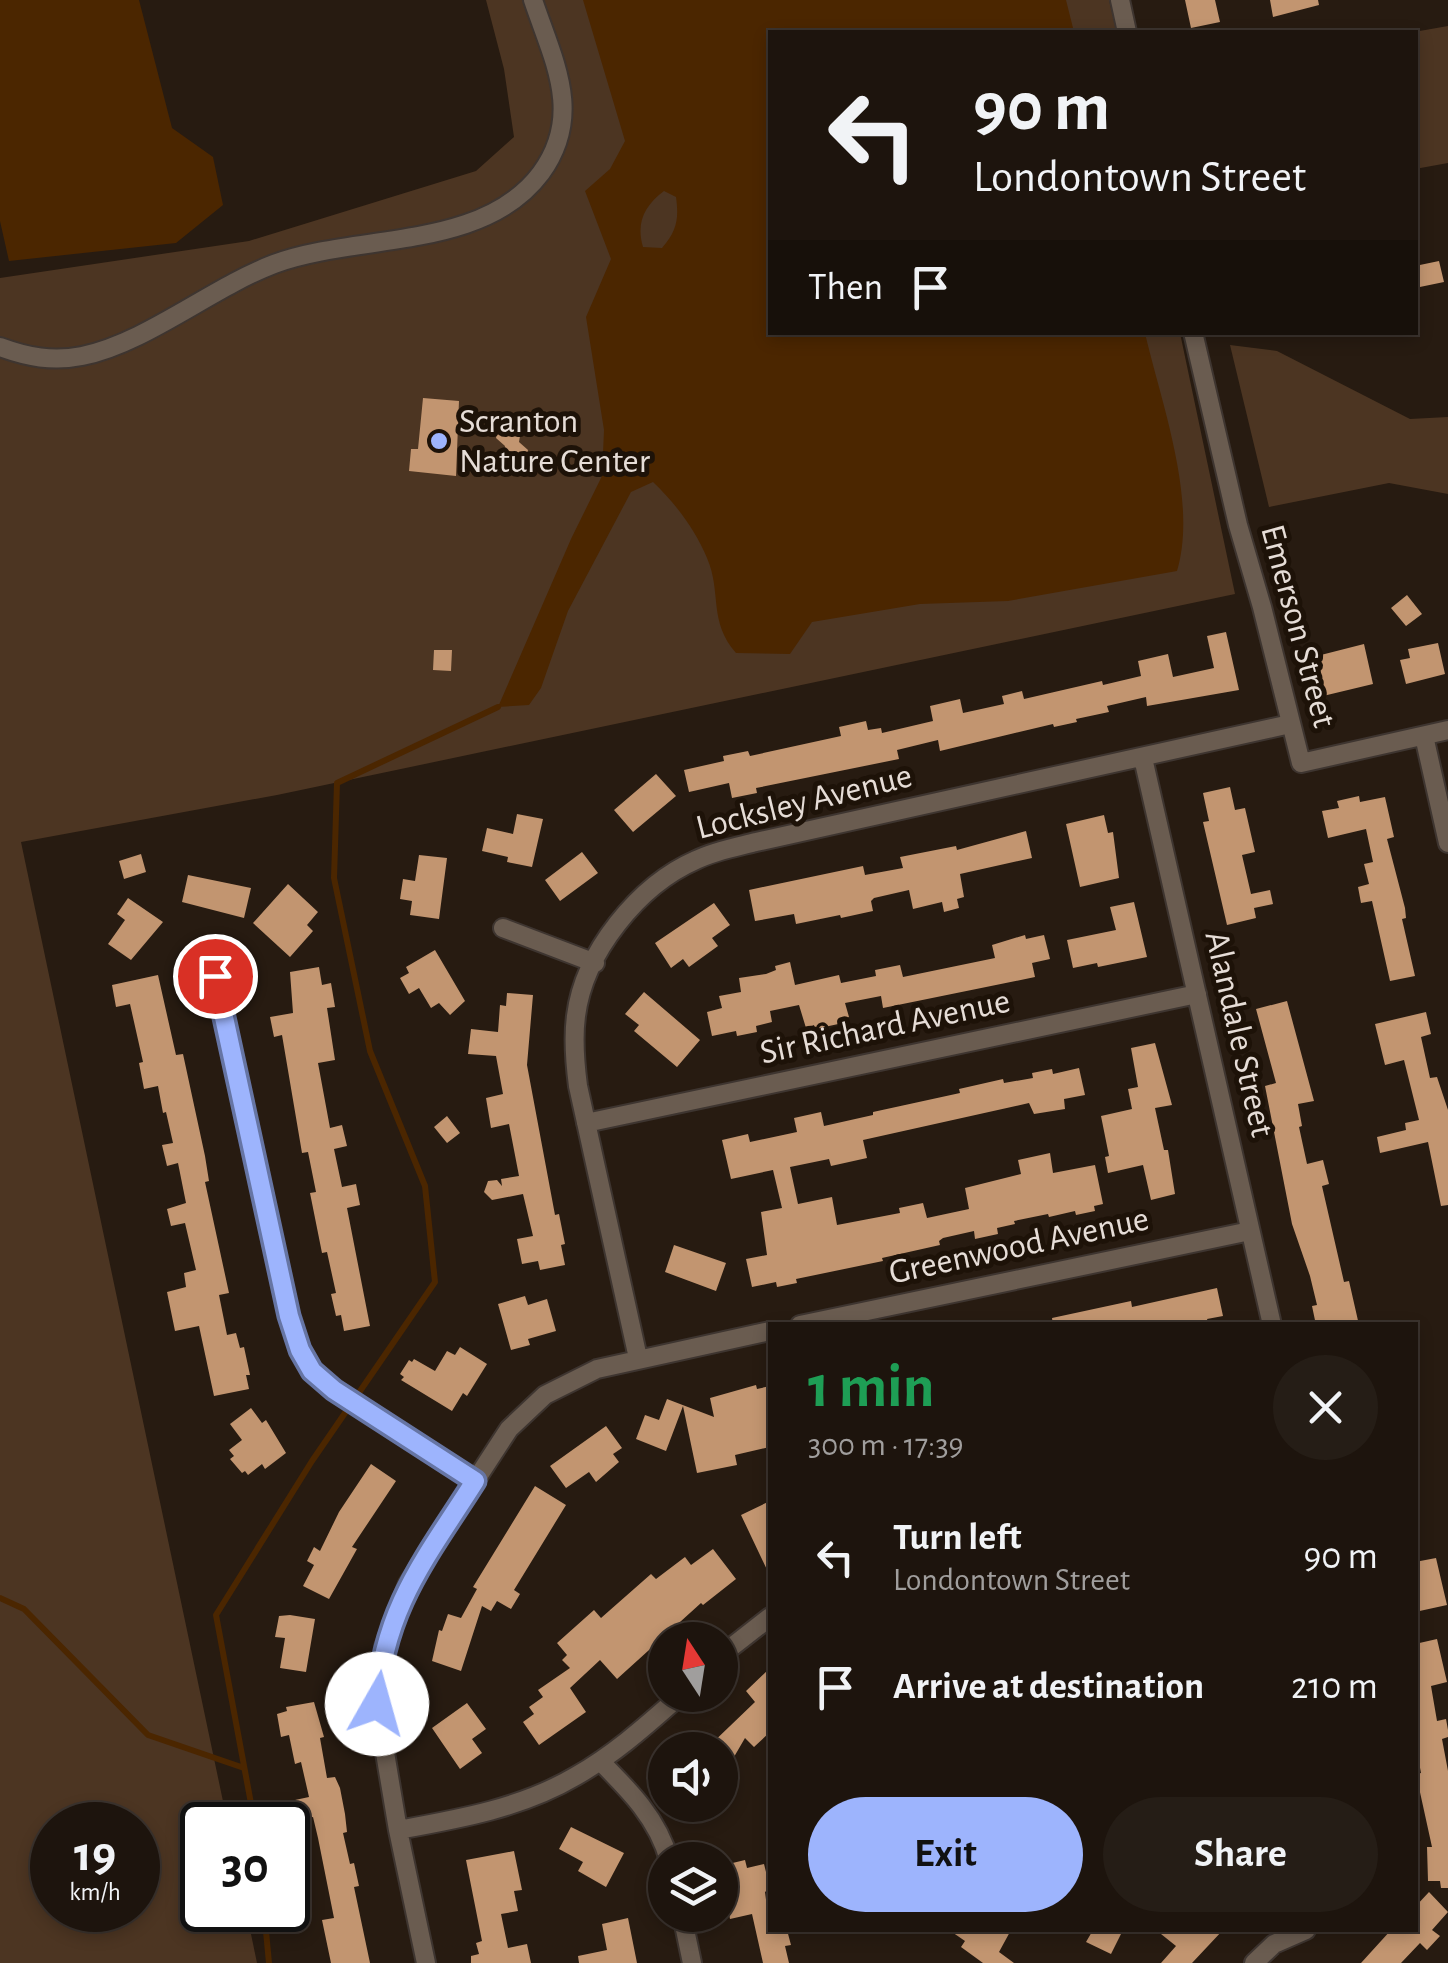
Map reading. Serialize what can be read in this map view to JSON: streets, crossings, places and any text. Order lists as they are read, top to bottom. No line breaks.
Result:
{"streets":{"street":["Emerson Street","Locksley Avenue","Sir Richard Avenue","Alandale Street","Greenwood Avenue"]},"crossings":[["Emerson Street","Locksley Avenue"],["Locksley Avenue","Sir Richard Avenue"],["Locksley Avenue","Alandale Street"],["Sir Richard Avenue","Alandale Street"],["Alandale Street","Greenwood Avenue"]],"places":["Scranton Nature Center"],"north":"top","page":{"turn":["90 m","Londontown Street"],"then":"Then","heading":["1 min","300 m · 17:39"],"list":[{"name":"Turn left","note":"Londontown Street","value":"90 m"},{"name":"Arrive at destination","value":"210 m"}],"buttons":["Exit","Share"],"speed":"19 km/h","limit":"30"}}
